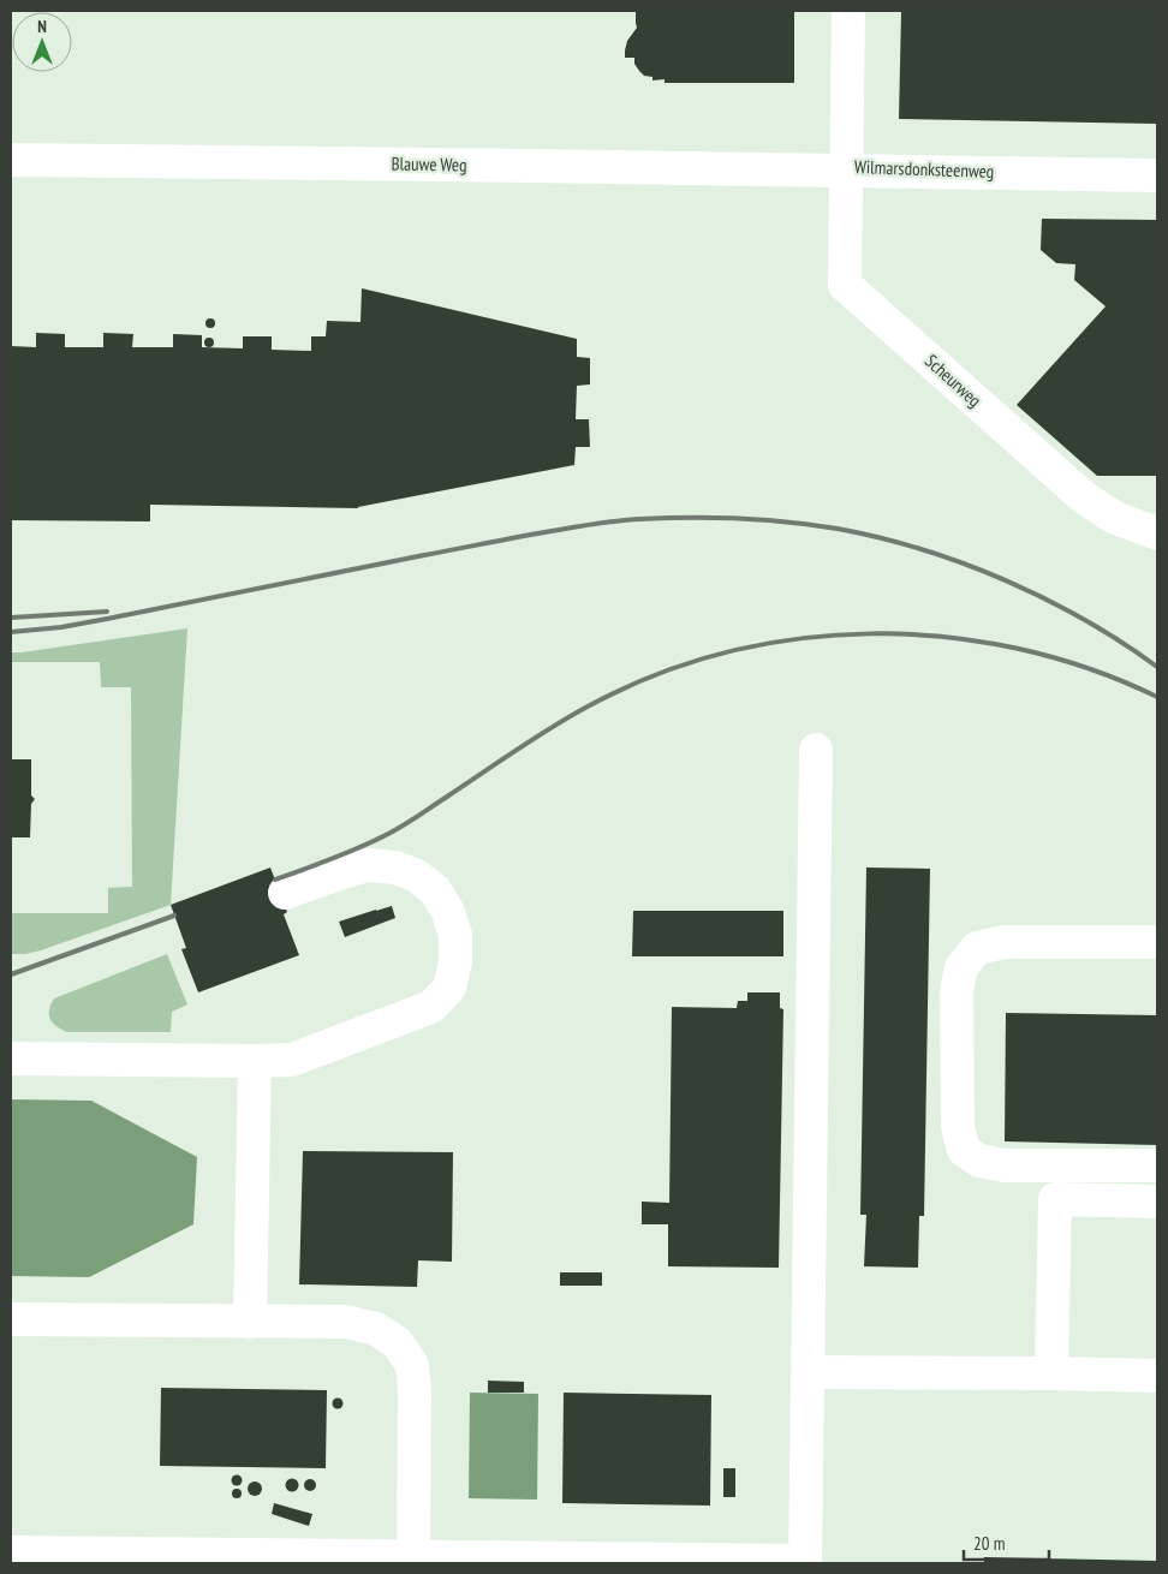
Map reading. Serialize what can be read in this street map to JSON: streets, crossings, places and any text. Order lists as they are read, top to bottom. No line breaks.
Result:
{"streets":{"street":["Blauwe Weg","Wilmarsdonksteenweg","Scheurweg"]},"crossings":[["Blauwe Weg","Wilmarsdonksteenweg"],["Blauwe Weg","Scheurweg"],["Wilmarsdonksteenweg","Scheurweg"]],"scale_bar":"20 m","north":"top"}
